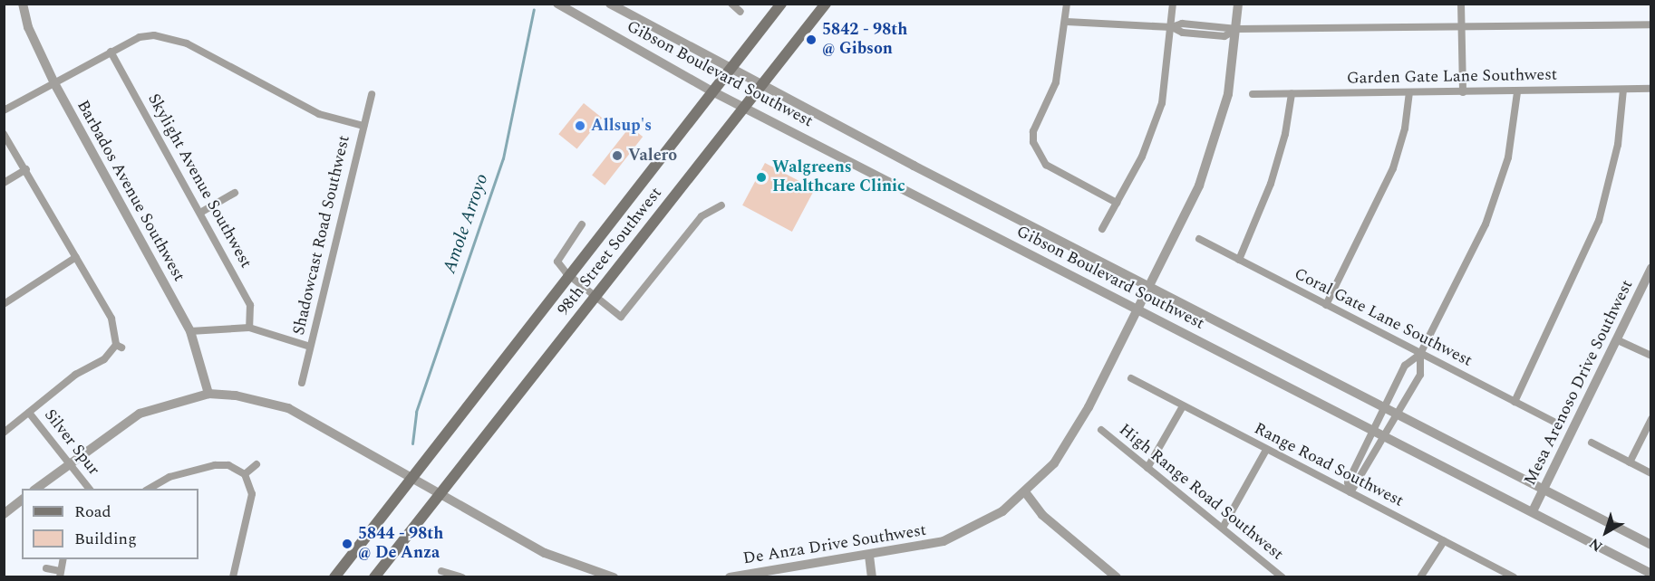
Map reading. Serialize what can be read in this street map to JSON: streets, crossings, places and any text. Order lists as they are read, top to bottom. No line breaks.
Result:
{"streets":{"main road":["98th Street Southwest"],"street":["Gibson Boulevard Southwest","Garden Gate Lane Southwest","Skylight Avenue Southwest","Barbados Avenue Southwest","Shadowcast Road Southwest","Coral Gate Lane Southwest","Mesa Arenoso Drive Southwest","Silver Spur","Range Road Southwest","High Range Road Southwest","De Anza Drive Southwest"]},"crossings":[["Gibson Boulevard Southwest","98th Street Southwest"],["Gibson Boulevard Southwest","Mesa Arenoso Drive Southwest"],["Gibson Boulevard Southwest","De Anza Drive Southwest"]],"water":["Amole Arroyo"],"places":["5842 - 98th @ Gibson","Allsup's","Valero","Walgreens Healthcare Clinic","5844 - 98th @ De Anza"],"legend":["Road","Building"],"north":"bottom left"}
